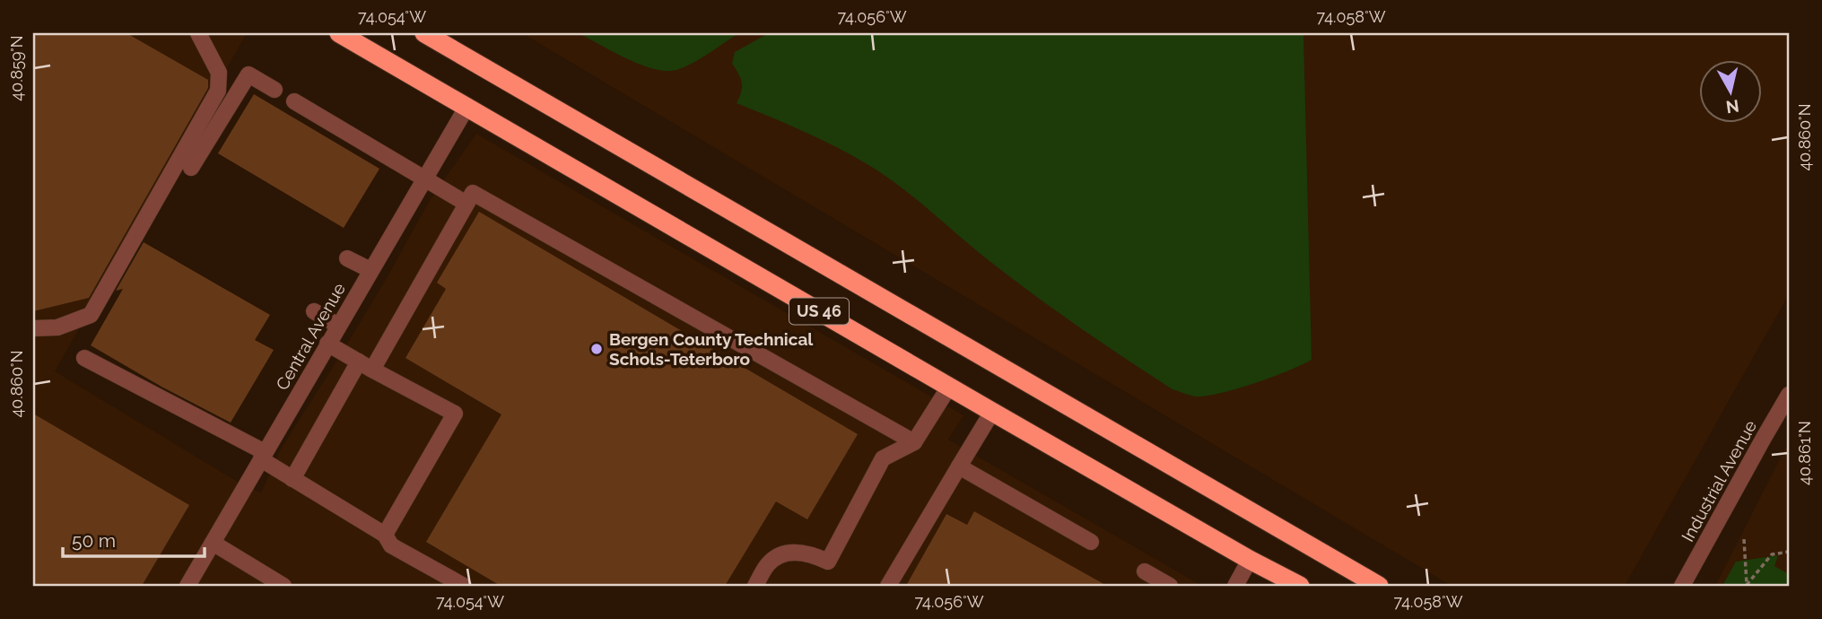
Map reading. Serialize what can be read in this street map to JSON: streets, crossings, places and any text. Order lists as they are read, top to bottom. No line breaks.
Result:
{"streets":{"highway":["US 46"],"street":["Central Avenue","Industrial Avenue"]},"crossings":[["US 46","Central Avenue"]],"places":["Bergen County Technical Schols-Teterboro"],"scale_bar":"50 m","north":"bottom","coordinates":["74.054°W","74.056°W","74.058°W","40.859°N","40.860°N","40.861°N"]}
